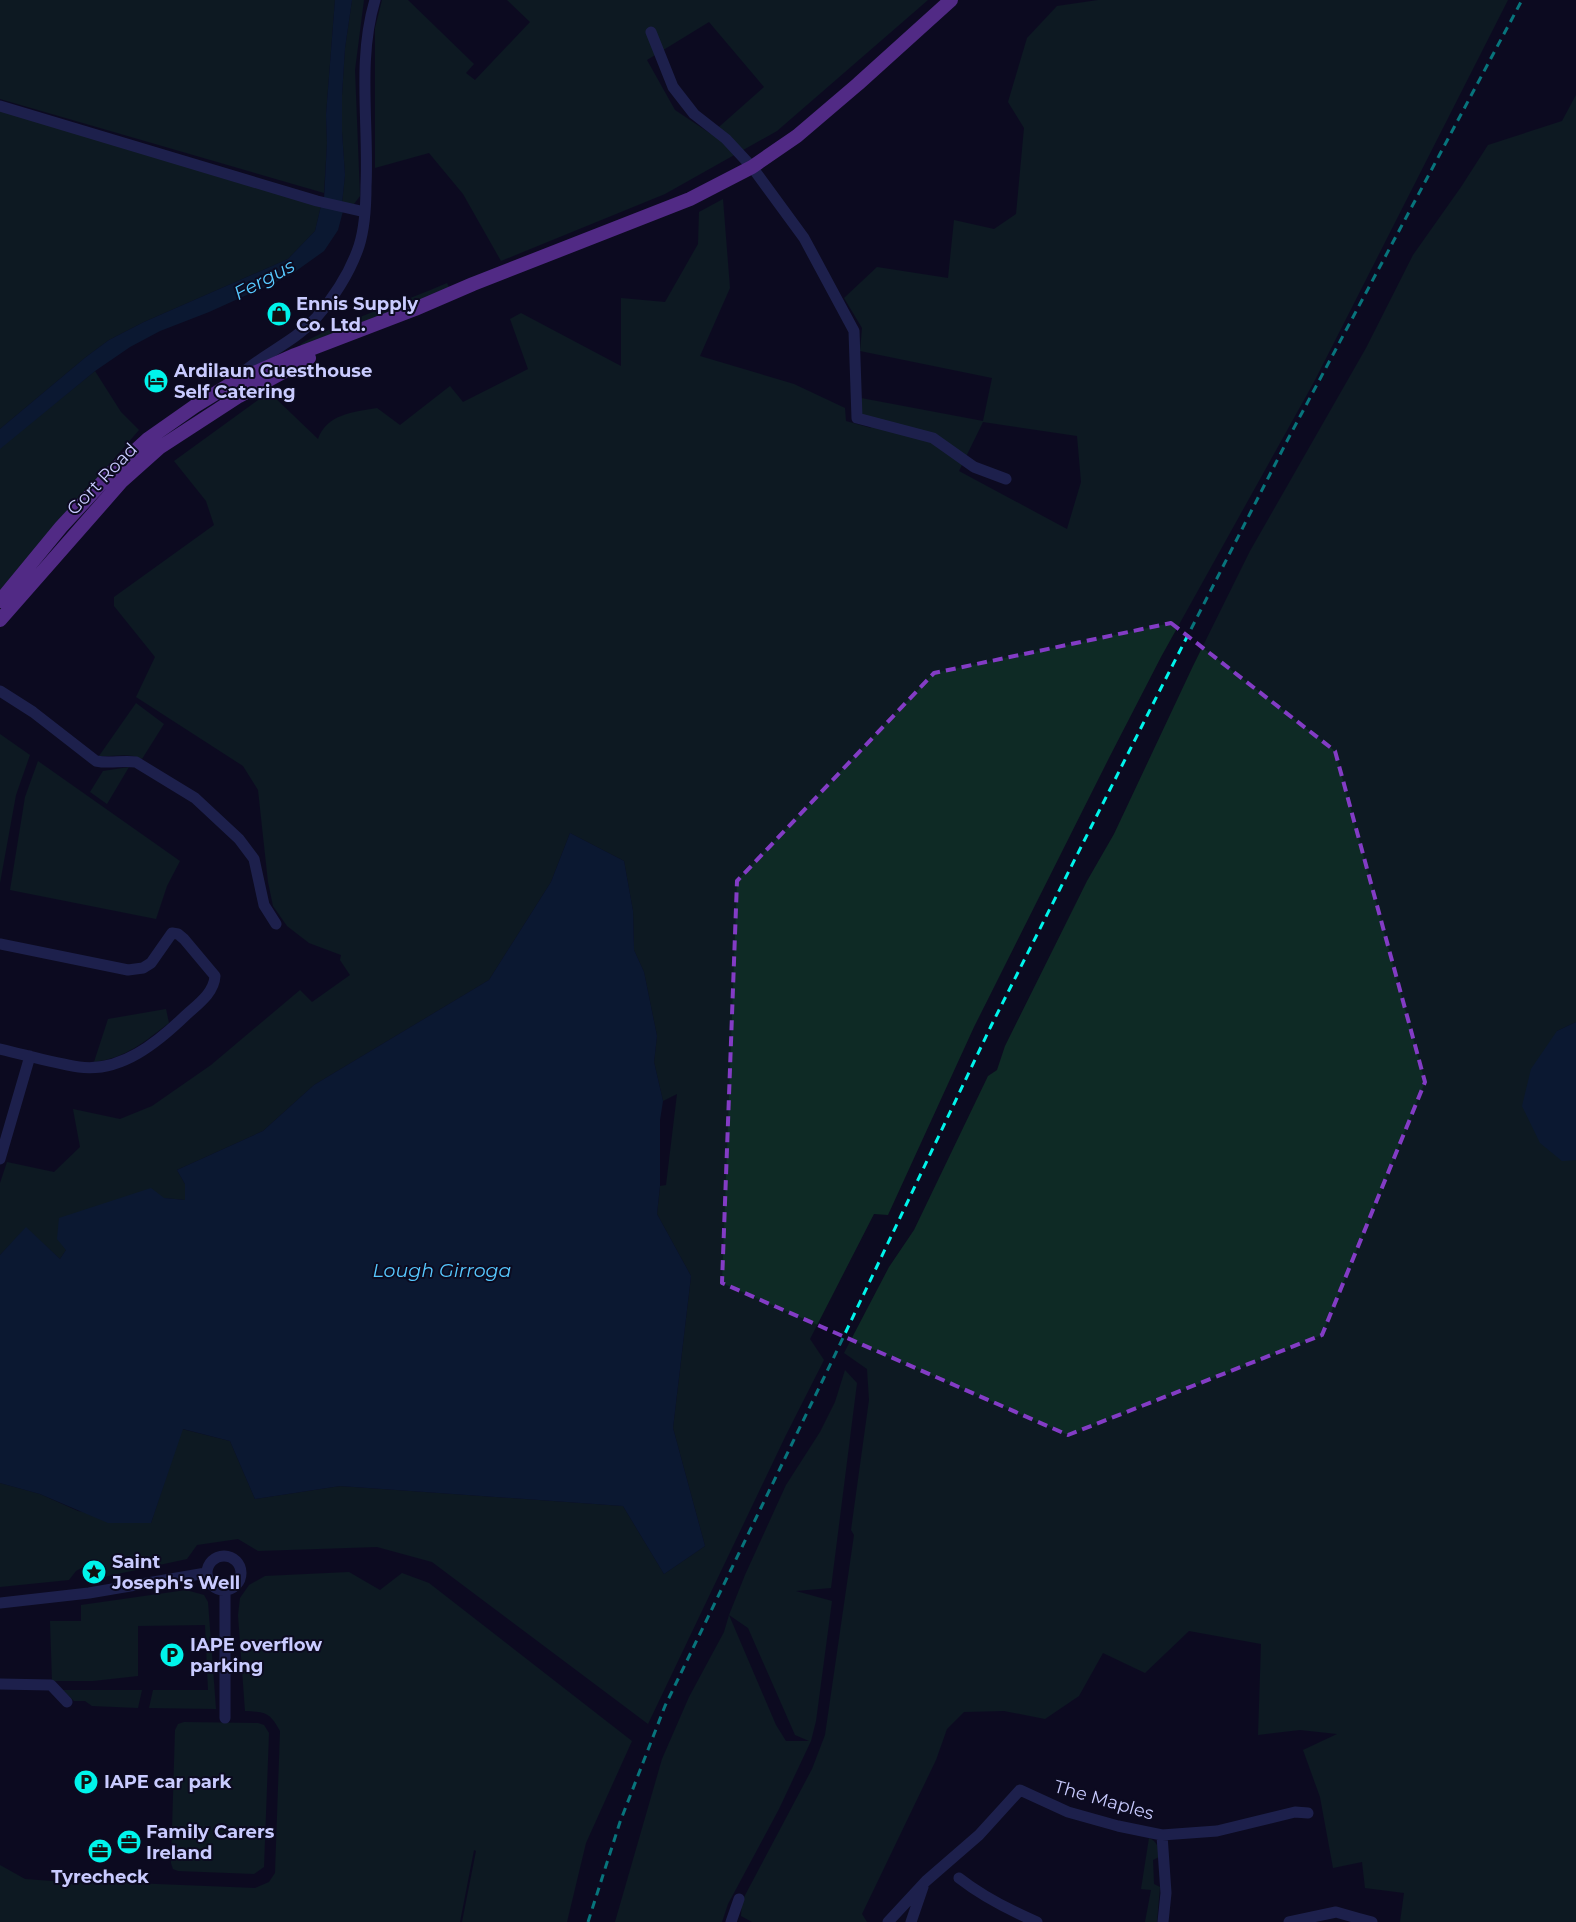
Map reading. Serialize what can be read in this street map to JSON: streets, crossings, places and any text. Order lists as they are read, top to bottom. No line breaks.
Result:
{"streets":{"main road":["Gort Road"],"street":["The Maples"]},"water":["Fergus","Lough Girroga"],"places":{"shop":["Ennis Supply Co. Ltd."],"hotel":["Ardilaun Guesthouse Self Catering"],"place":["Saint Joseph's Well"],"parking":["IAPE overflow parking","IAPE car park"],"office":["Family Carers Ireland","Tyrecheck"]}}
